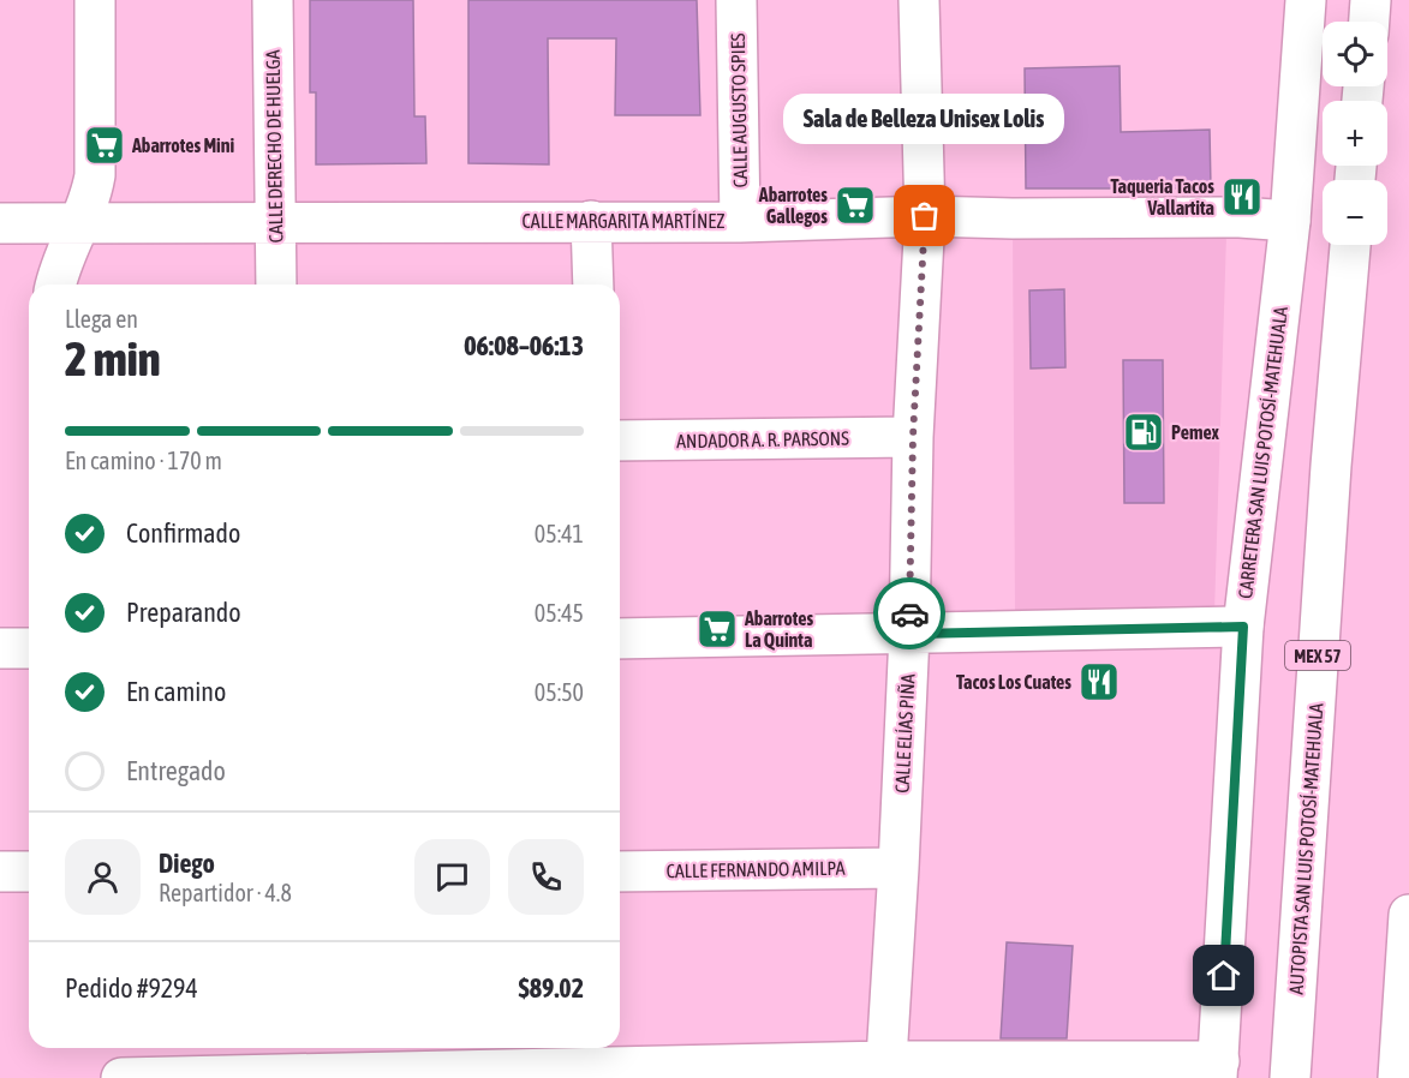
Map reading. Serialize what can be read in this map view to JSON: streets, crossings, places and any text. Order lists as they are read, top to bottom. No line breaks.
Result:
{"streets":{"main road":["CALLE AUGUSTO SPIES","CALLE DERECHO DE HUELGA","CALLE MARGARITA MARTÍNEZ","ANDADOR A. R. PARSONS","CARRETERA SAN LUIS POTOSÍ-MATEHUALA","MEX 57","CALLE ELÍAS PIÑA","AUTOPISTA SAN LUIS POTOSÍ-MATEHUALA","CALLE FERNANDO AMILPA"]},"crossings":[["CALLE AUGUSTO SPIES","CALLE MARGARITA MARTÍNEZ"],["CALLE DERECHO DE HUELGA","CALLE MARGARITA MARTÍNEZ"],["CALLE MARGARITA MARTÍNEZ","CARRETERA SAN LUIS POTOSÍ-MATEHUALA"],["CALLE MARGARITA MARTÍNEZ","CALLE ELÍAS PIÑA"],["ANDADOR A. R. PARSONS","CALLE ELÍAS PIÑA"],["CALLE ELÍAS PIÑA","CALLE FERNANDO AMILPA"]],"places":{"supermarket":["Abarrotes Mini","Abarrotes Gallegos","Abarrotes La Quinta"],"restaurant":["Taqueria Tacos Vallartita","Tacos Los Cuates"],"other":["Sala de Belleza Unisex Lolis"],"fuel station":["Pemex"]},"page":{"map_buttons":["+","−"],"bubble":"Sala de Belleza Unisex Lolis","heading":["2 min","Llega en","06:08–06:13"],"panel":["Diego","Repartidor · 4.8","Pedido #9294","$89.02"],"bar":"En camino · 170 m","list":[["Confirmado","05:41"],["Preparando","05:45"],["En camino","05:50"],"Entregado"]}}
